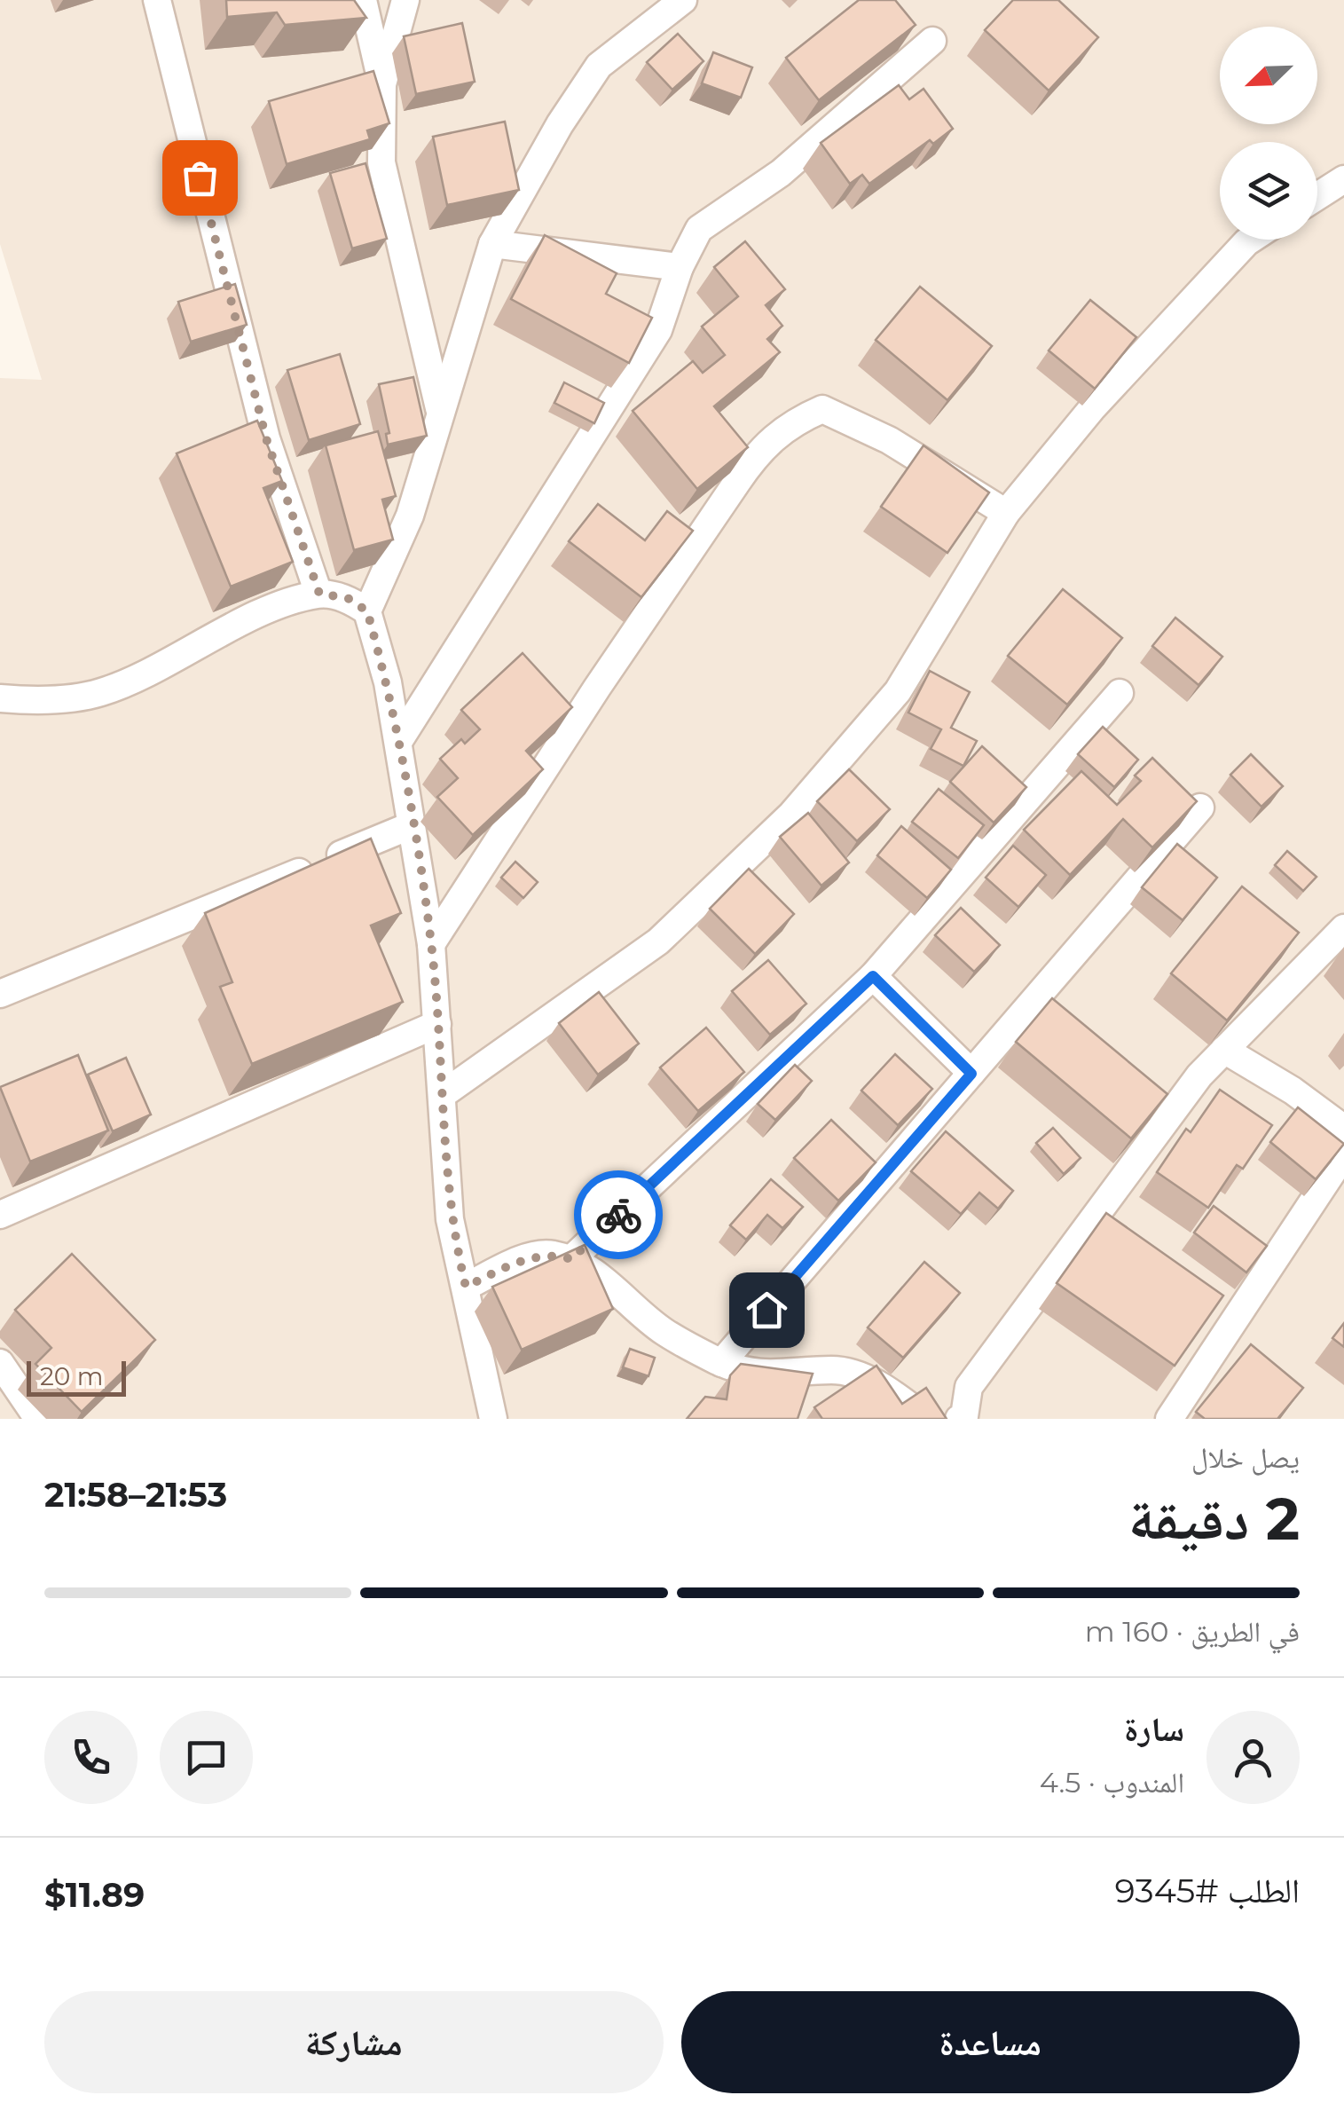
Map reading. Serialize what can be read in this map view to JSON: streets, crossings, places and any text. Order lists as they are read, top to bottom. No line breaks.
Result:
{"scale_bar":"20 m","north":"bottom left","page":{"scale":"20 m","heading":["2 دقيقة","يصل خلال","21:53–21:58"],"panel":["سارة","المندوب · 4.5","الطلب #9345","$11.89"],"bar":"في الطريق · 160 m","buttons":["مساعدة","مشاركة"]}}
